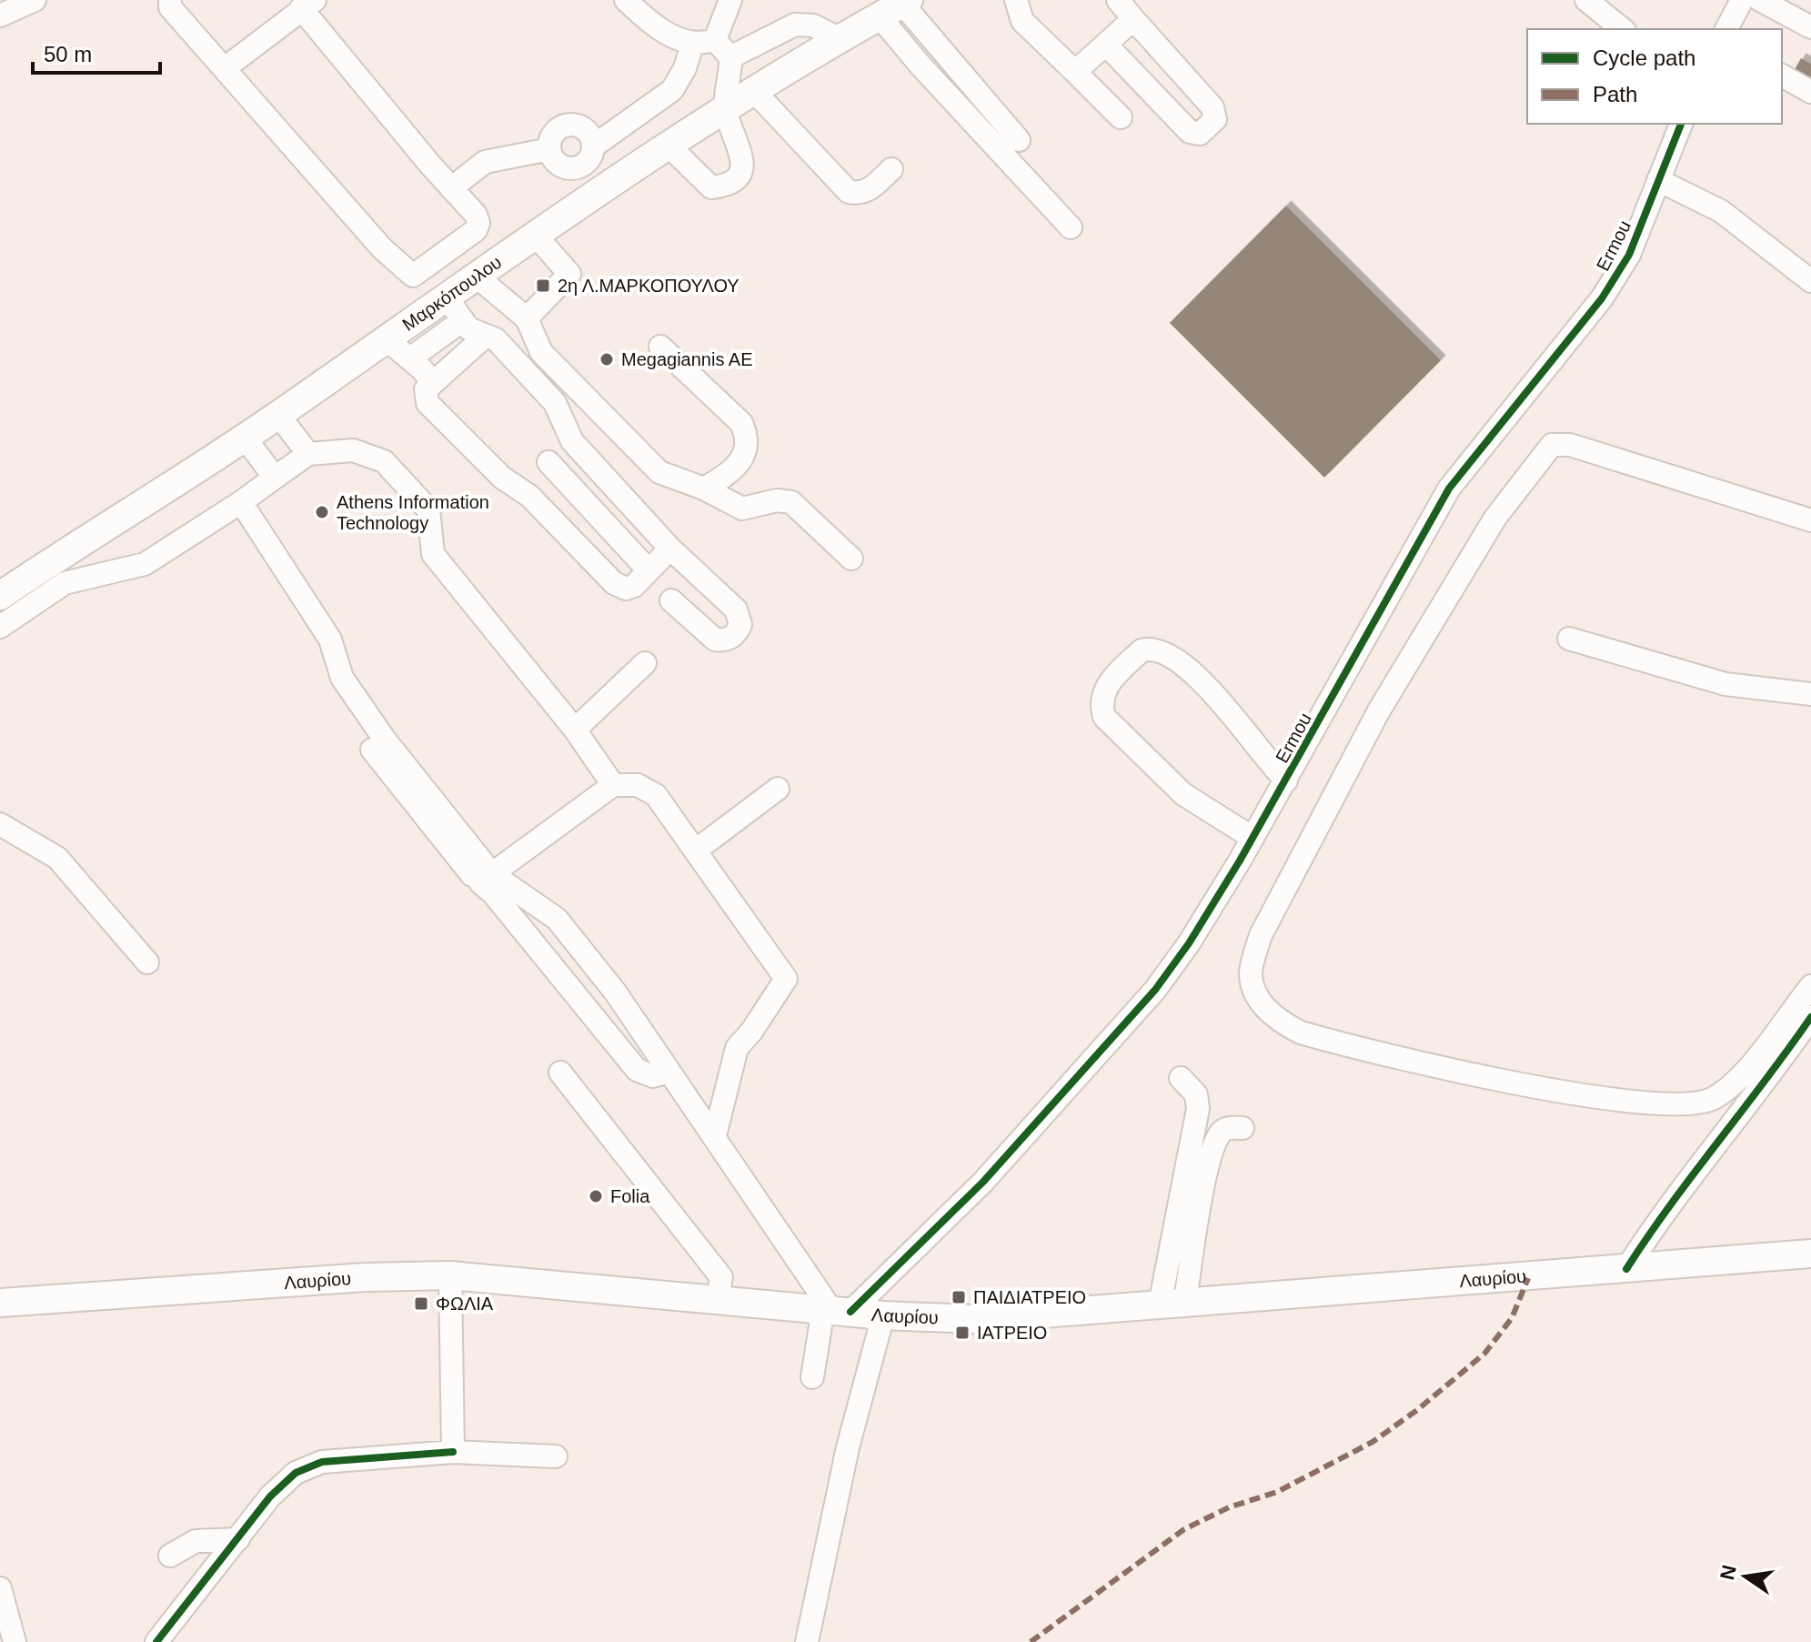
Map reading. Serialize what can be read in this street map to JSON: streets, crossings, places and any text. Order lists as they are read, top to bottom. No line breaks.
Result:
{"streets":{"main road":["Μαρκόπουλου","Λαυρίου"],"street":["Ermou"]},"crossings":[["Ermou","Λαυρίου"]],"places":{"transit":["2η Λ.ΜΑΡΚΟΠΟΥΛΟΥ","ΠΑΙΔΙΑΤΡΕΙΟ","ΦΩΛΙΑ","ΙΑΤΡΕΙΟ"],"other":["Megagiannis AE","Athens Information Technology","Folia"]},"legend":["Cycle path","Path"],"scale_bar":"50 m","north":"left"}
